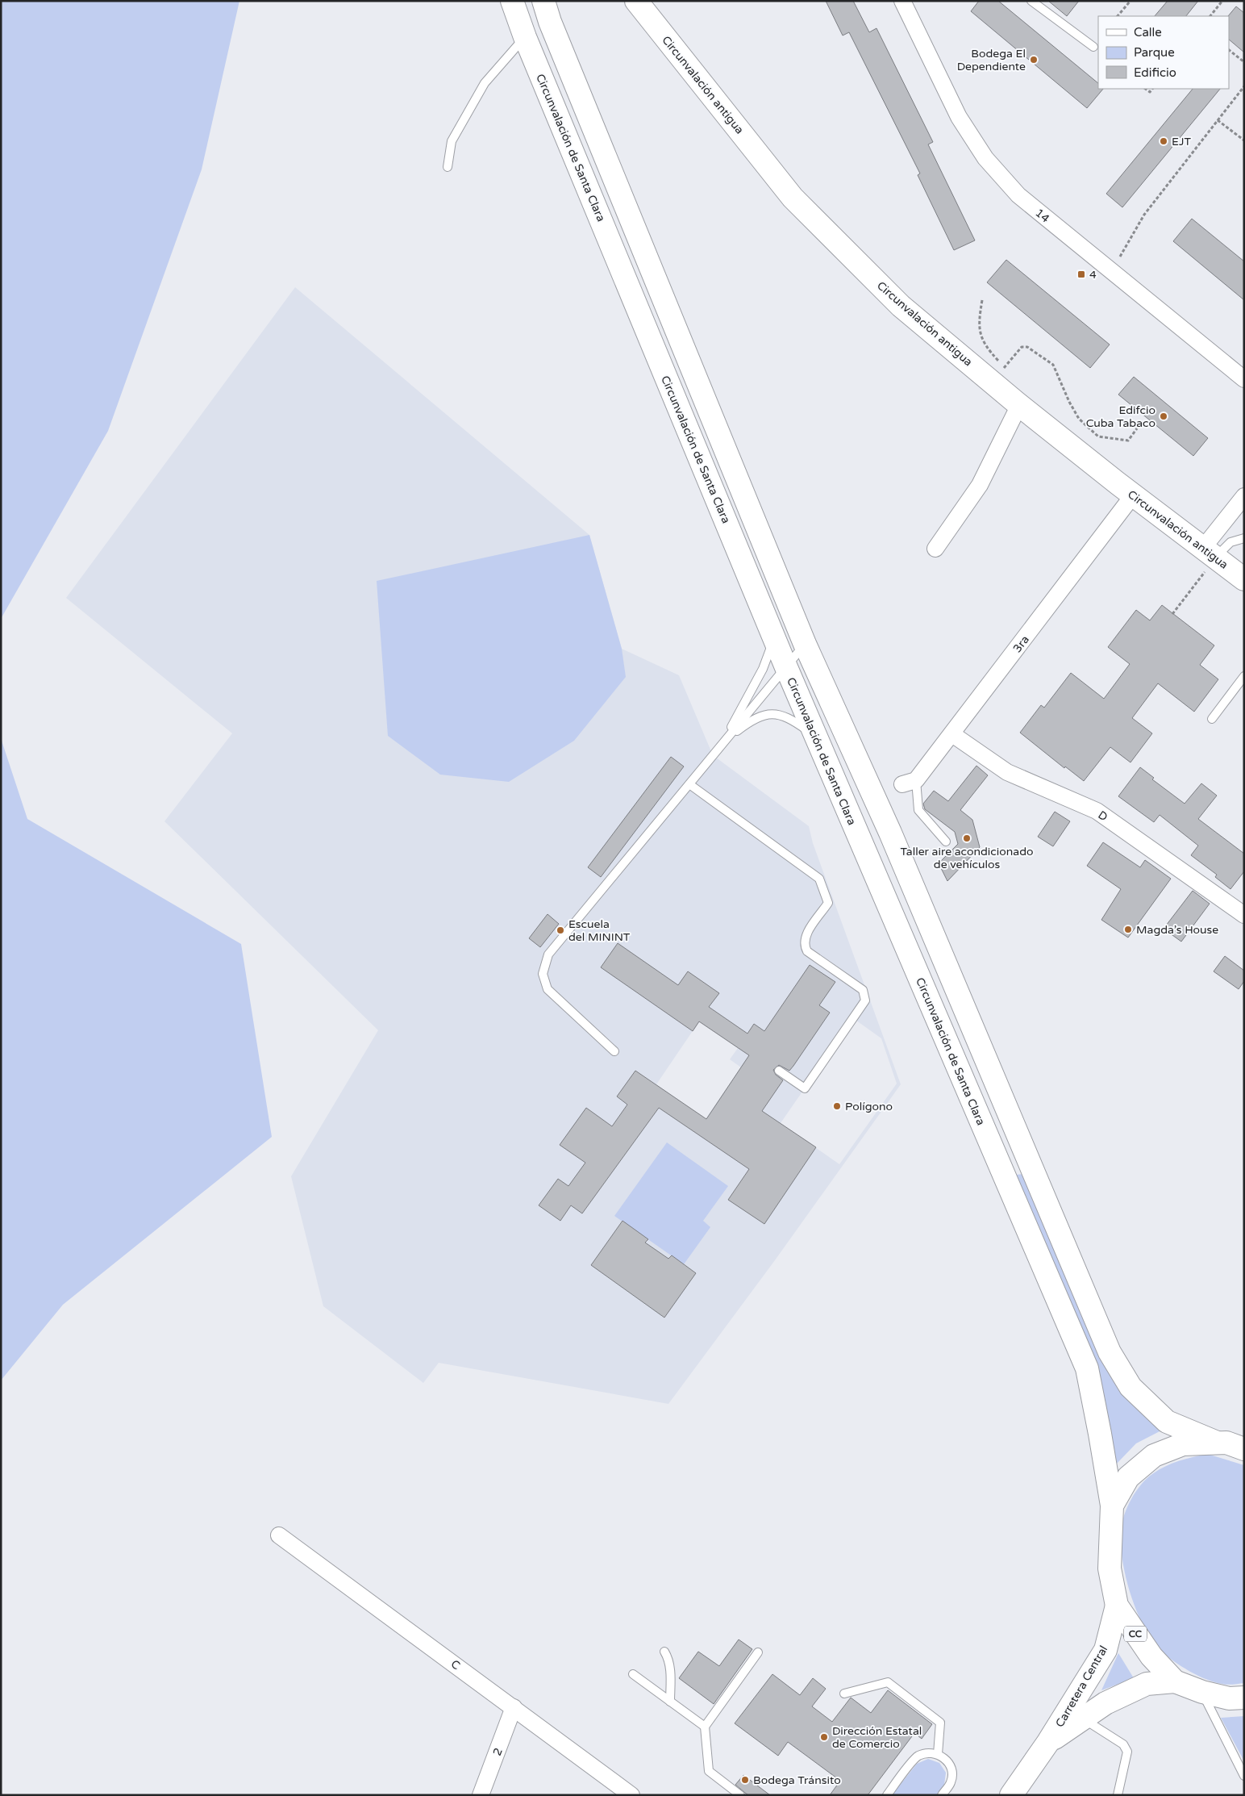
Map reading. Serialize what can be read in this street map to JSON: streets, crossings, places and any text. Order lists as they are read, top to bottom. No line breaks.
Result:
{"streets":{"main road":["Circunvalación antigua","Circunvalación de Santa Clara","CC","Carretera Central"],"street":["14","3ra","D","C","2"]},"crossings":[["Circunvalación antigua","3ra"],["Circunvalación de Santa Clara","CC"],["3ra","D"],["CC","Carretera Central"],["C","2"]],"places":{"other":["Bodega El Dependiente","EJT","Edifcio Cuba Tabaco","Taller aire acondicionado de vehículos","Magda’s House","Escuela del MININT","Polígono","Dirección Estatal de Comercio","Bodega Tránsito"],"transit":["4"]},"legend":["Calle","Parque","Edificio"]}
